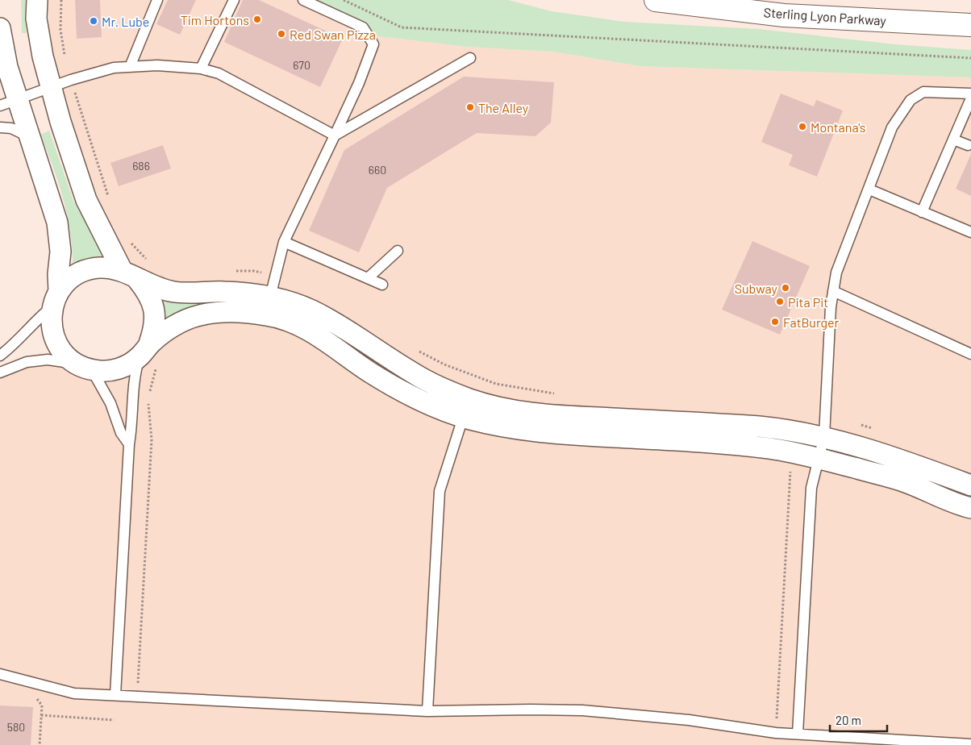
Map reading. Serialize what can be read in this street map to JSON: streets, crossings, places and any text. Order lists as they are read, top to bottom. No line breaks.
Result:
{"streets":{"main road":["Sterling Lyon Parkway"]},"places":["Tim Hortons","Mr. Lube","Red Swan Pizza","The Alley","Montana's","Subway","Pita Pit","FatBurger"],"house_numbers":["670","686","660","580"],"scale_bar":"20 m"}
